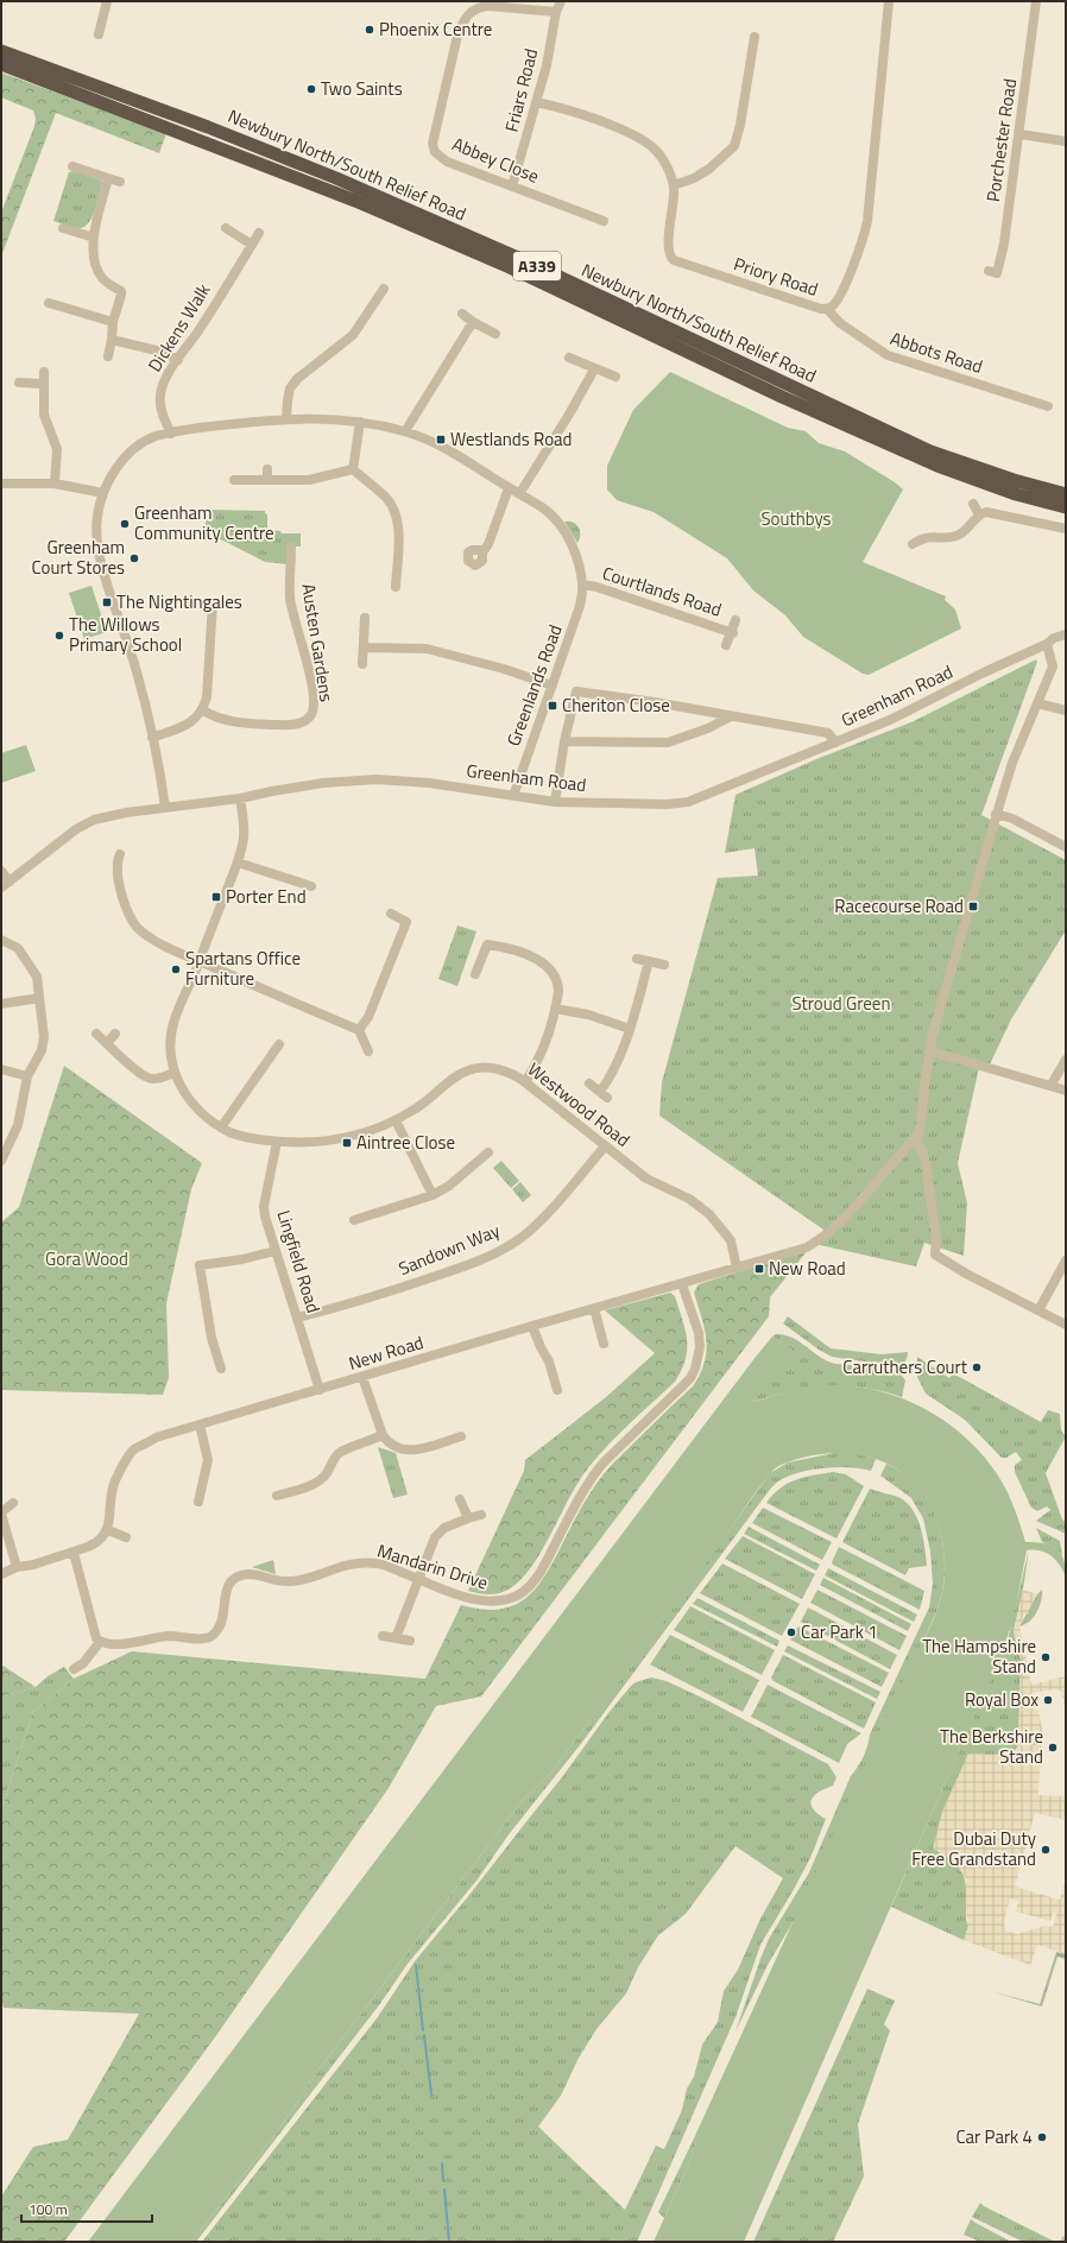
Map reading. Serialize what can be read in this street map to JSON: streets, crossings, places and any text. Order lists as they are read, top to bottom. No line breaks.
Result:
{"streets":{"highway":["Newbury North/South Relief Road","A339"],"street":["Friars Road","Porchester Road","Abbey Close","Priory Road","Dickens Walk","Abbots Road","Courtlands Road","Austen Gardens","Greenlands Road","Greenham Road","Westwood Road","Sandown Way","Lingfield Road","New Road","Mandarin Drive"]},"crossings":[["Friars Road","Abbey Close"],["Friars Road","Priory Road"],["Priory Road","Abbots Road"],["Courtlands Road","Greenlands Road"],["Greenlands Road","Greenham Road"],["Greenham Road","Westwood Road"],["Westwood Road","Sandown Way"],["Westwood Road","Lingfield Road"],["Westwood Road","New Road"],["Sandown Way","Lingfield Road"],["Lingfield Road","New Road"],["New Road","Mandarin Drive"]],"parks":["Southbys","Stroud Green","Gora Wood"],"places":{"other":["Phoenix Centre","Two Saints","Greenham Community Centre","Greenham Court Stores","The Willows Primary School","Spartans Office Furniture","Carruthers Court","Car Park 1","The Hampshire Stand","Royal Box","The Berkshire Stand","Dubai Duty Free Grandstand","Car Park 4"],"transit":["Westlands Road","The Nightingales","Cheriton Close","Porter End","Racecourse Road","Aintree Close","New Road"]},"scale_bar":"100 m"}
